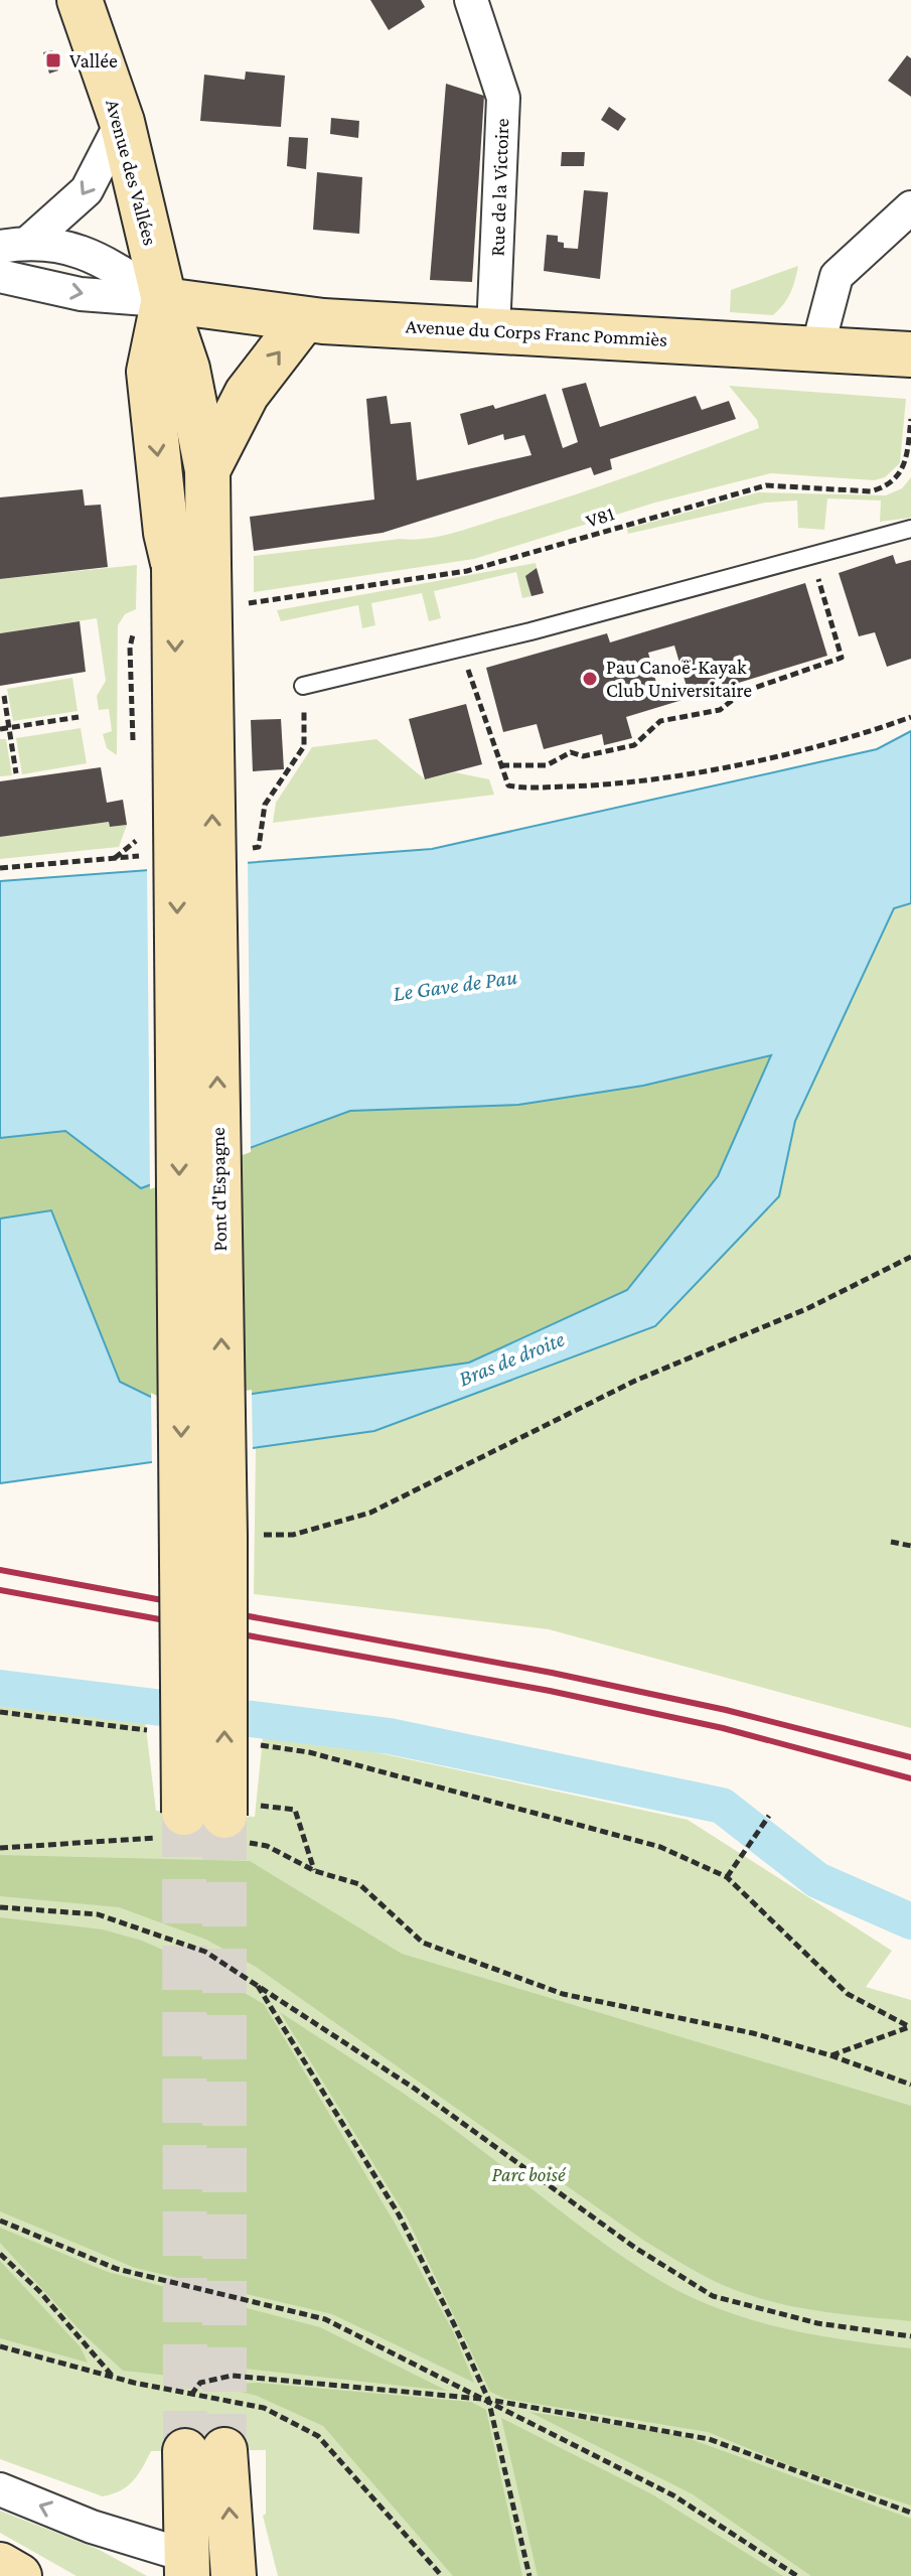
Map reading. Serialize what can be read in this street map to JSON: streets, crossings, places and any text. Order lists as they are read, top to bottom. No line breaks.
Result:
{"streets":{"main road":["Avenue des Vallées","Avenue du Corps Franc Pommiès","Pont d'Espagne"],"street":["Rue de la Victoire"],"path":["V81"]},"crossings":[["Avenue des Vallées","Avenue du Corps Franc Pommiès"],["Avenue des Vallées","Pont d'Espagne"],["Rue de la Victoire","Avenue du Corps Franc Pommiès"]],"water":["Le Gave de Pau","Bras de droite"],"parks":["Parc boisé"],"places":{"transit":["Vallée"],"other":["Pau Canoë-Kayak Club Universitaire"]}}
